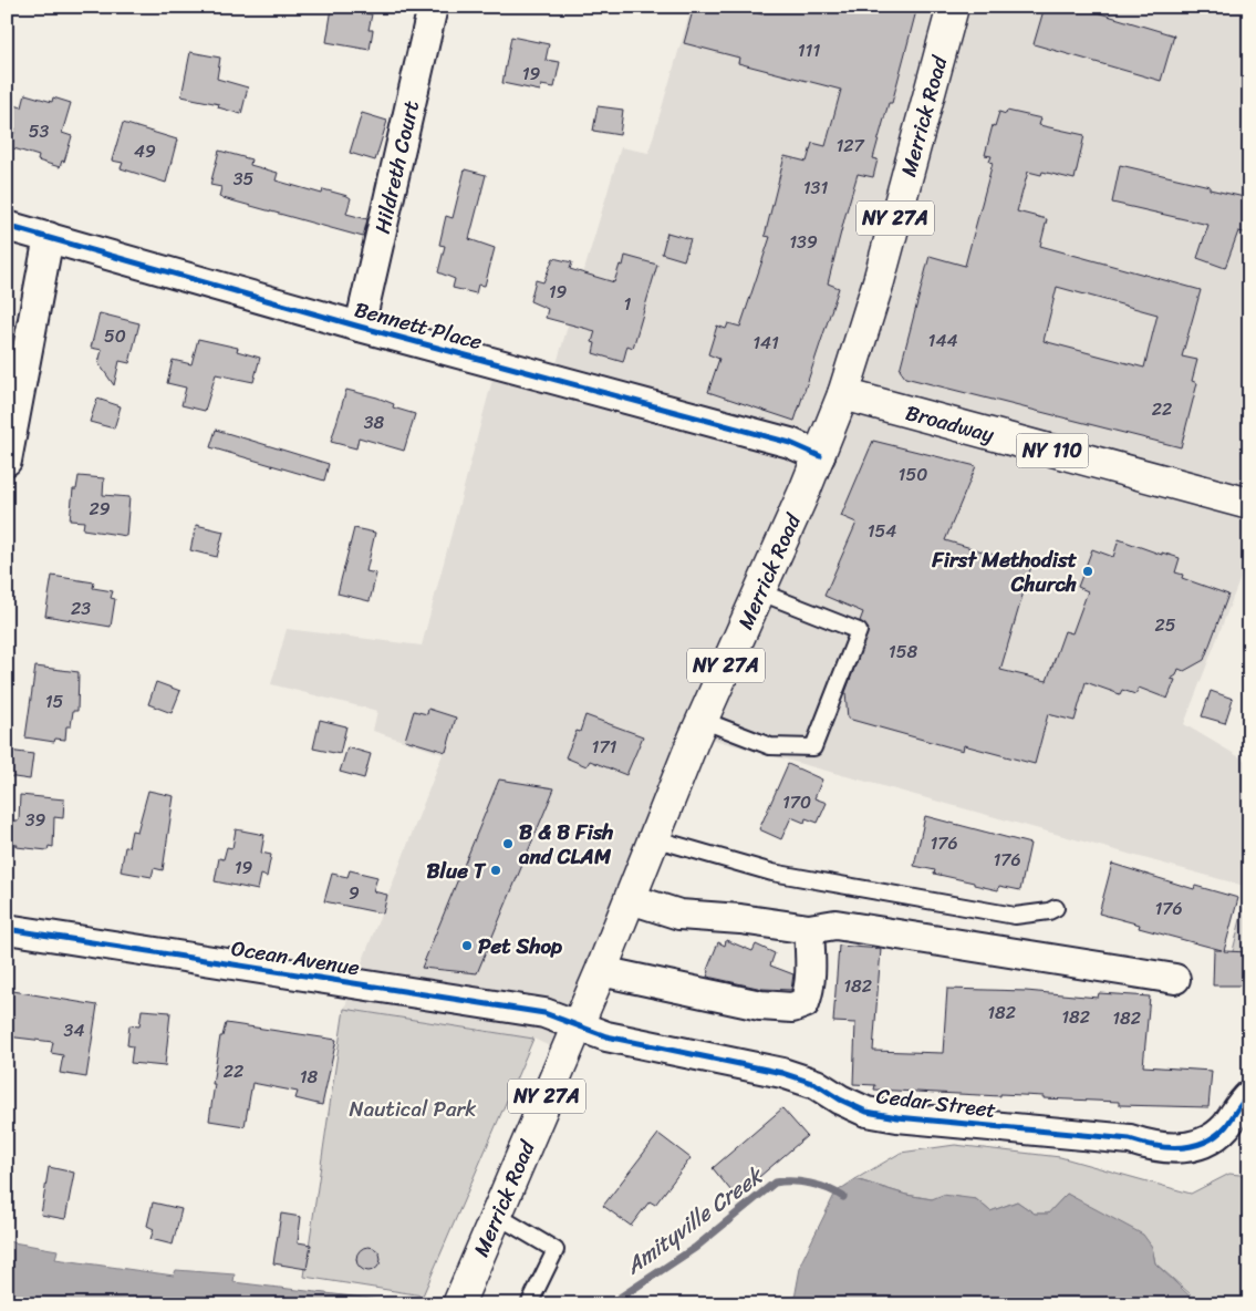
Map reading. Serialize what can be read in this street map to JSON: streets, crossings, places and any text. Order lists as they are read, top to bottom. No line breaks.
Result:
{"streets":{"main road":["Merrick Road","NY 27A","Broadway","NY 110"],"street":["Hildreth Court","Bennett Place","Ocean Avenue","Cedar Street"]},"crossings":[["Merrick Road","Bennett Place"],["Merrick Road","Broadway"],["Merrick Road","Ocean Avenue"],["Merrick Road","Cedar Street"],["Hildreth Court","Bennett Place"],["Ocean Avenue","Cedar Street"]],"water":["Amityville Creek"],"parks":["Nautical Park"],"places":["First Methodist Church","B & B Fish and CLAM","Blue T","Pet Shop"],"house_numbers":["111","19","53","127","49","35","131","139","19","1","50","144","141","22","38","150","29","154","23","25","158","15","171","170","39","176","176","19","9","176","182","182","182","182","34","22","18"]}
